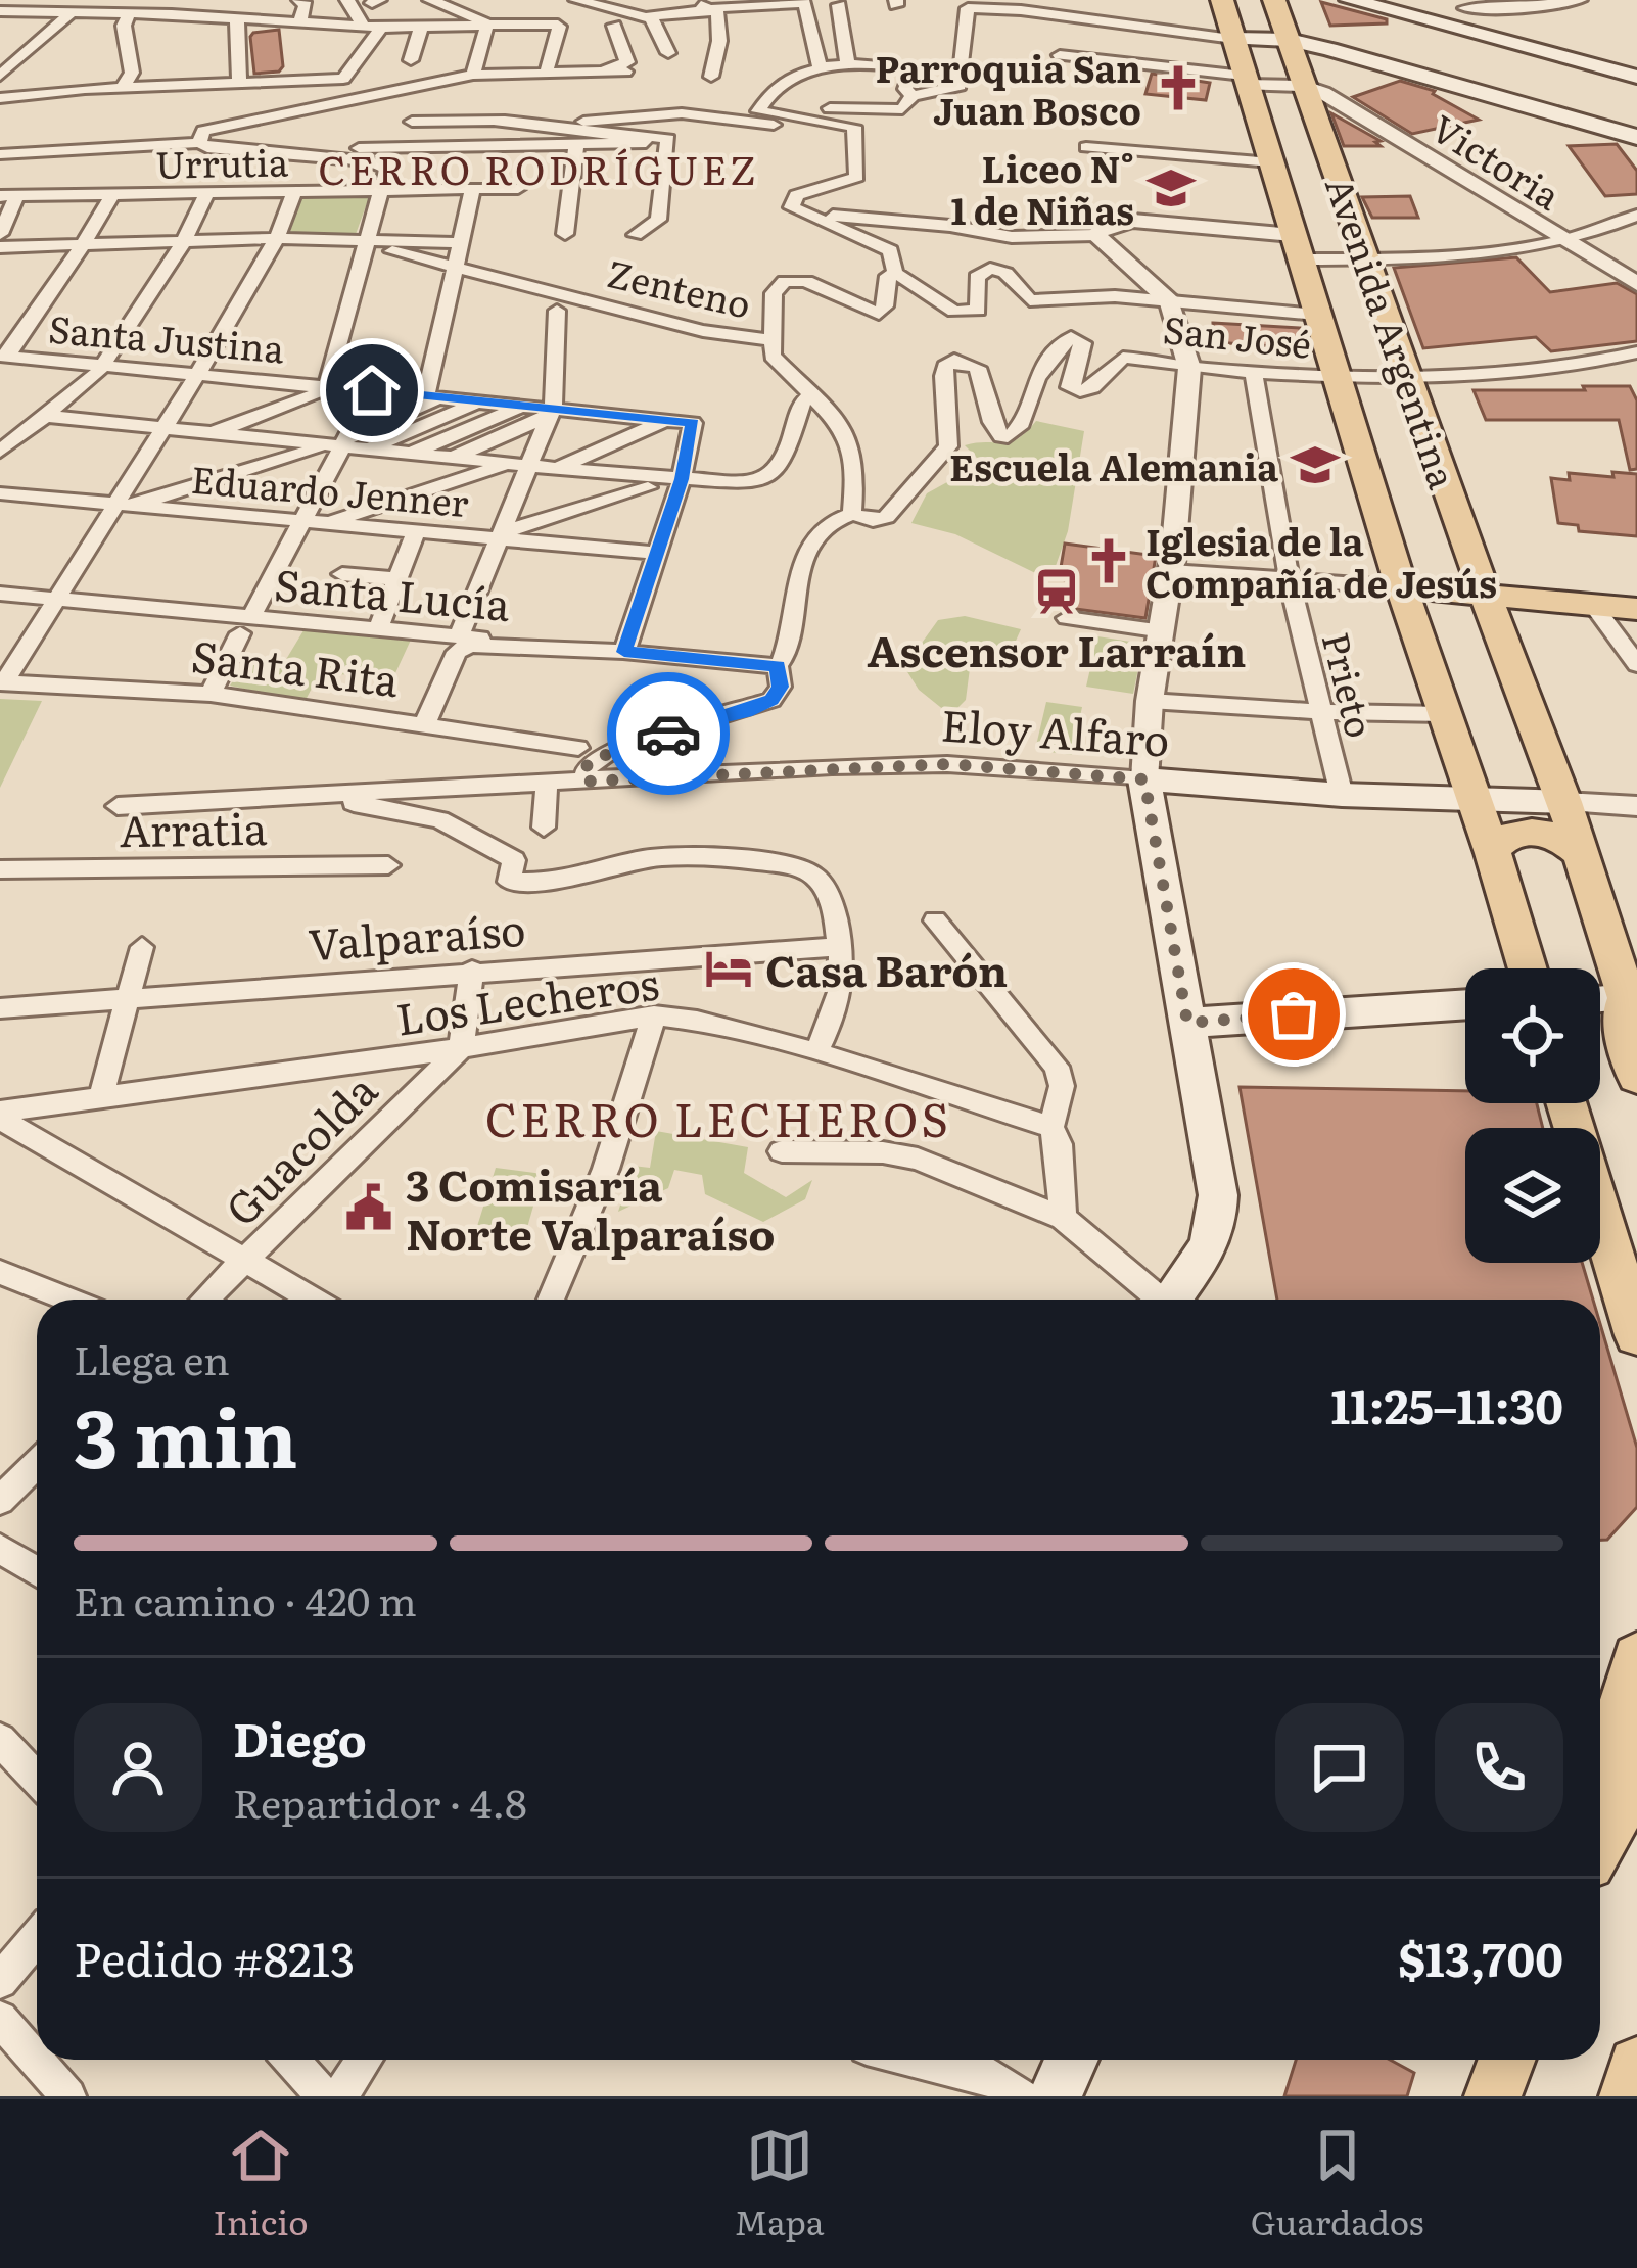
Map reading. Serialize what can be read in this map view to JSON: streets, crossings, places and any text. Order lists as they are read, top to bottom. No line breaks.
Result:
{"streets":{"main road":["Avenida Argentina","Eloy Alfaro"],"street":["Victoria","Urrutia","Zenteno","San José","Santa Justina","Eduardo Jenner","Santa Lucía","Santa Rita","Prieto","Arratia","Valparaíso","Los Lecheros","Guacolda"]},"crossings":[["Victoria","Avenida Argentina"],["Avenida Argentina","San José"],["Avenida Argentina","Eloy Alfaro"],["San José","Prieto"],["Prieto","Eloy Alfaro"],["Los Lecheros","Guacolda"]],"districts":["CERRO RODRÍGUEZ","CERRO LECHEROS"],"places":{"church":["Parroquia San Juan Bosco","Iglesia de la Compañía de Jesús"],"school or university":["Liceo N° 1 de Niñas","Escuela Alemania"],"station":["Ascensor Larraín"],"hotel":["Casa Barón"],"public building":["3 Comisaría Norte Valparaíso"]},"page":{"heading":["3 min","Llega en","11:25–11:30"],"panel":["Diego","Repartidor · 4.8","Pedido #8213","$13,700"],"bar":"En camino · 420 m","tabs":["Inicio","Mapa","Guardados"]}}
